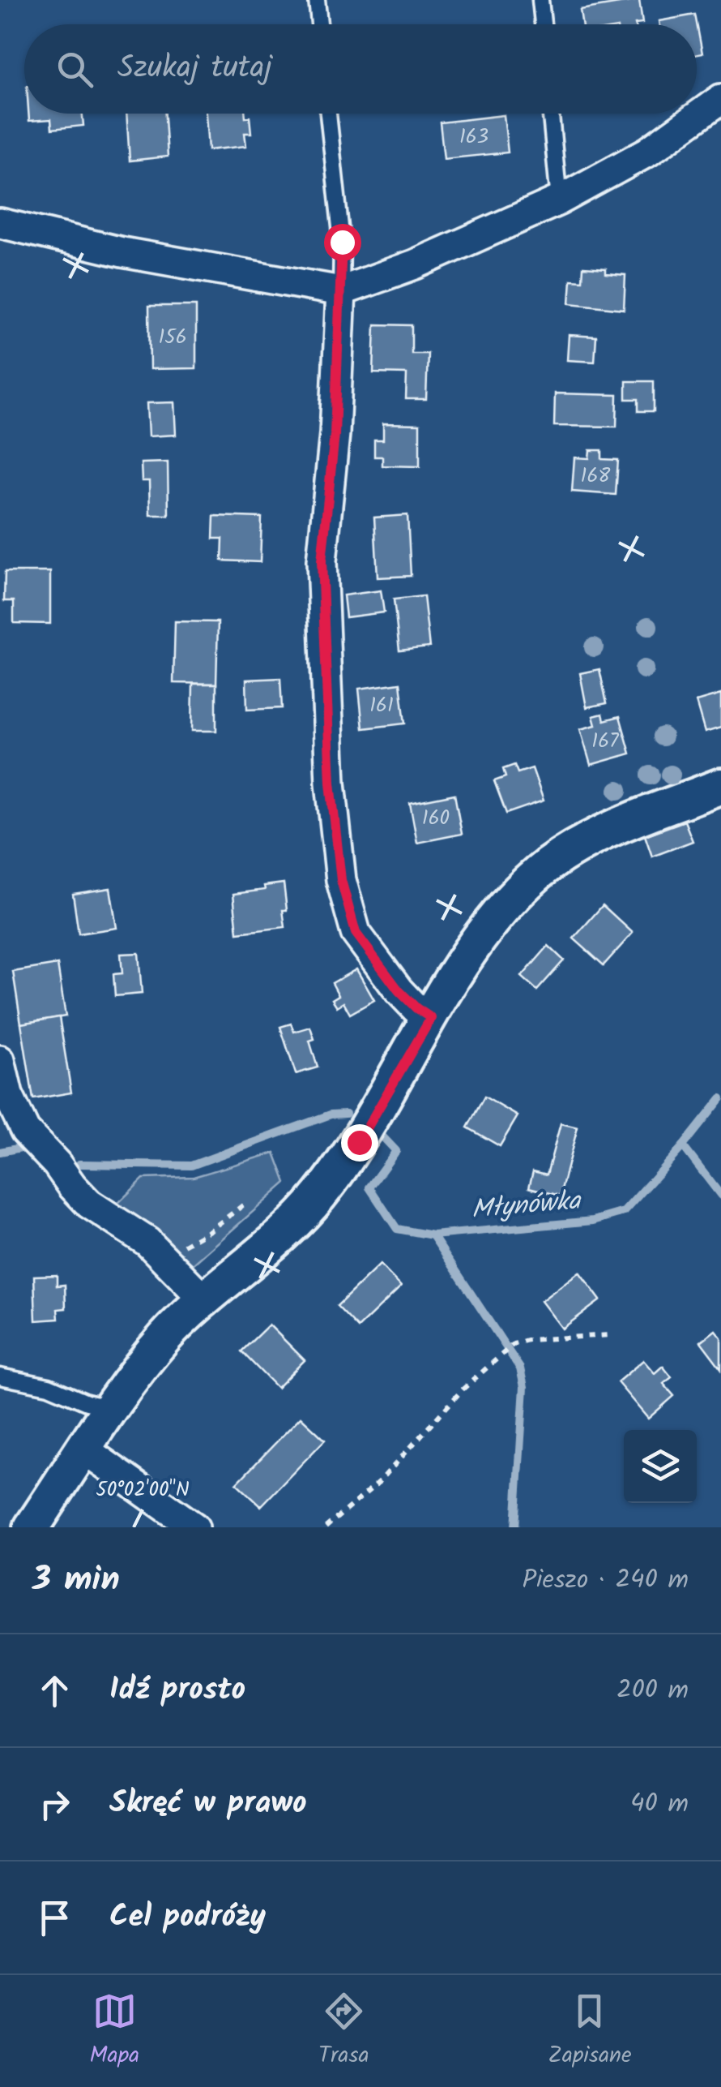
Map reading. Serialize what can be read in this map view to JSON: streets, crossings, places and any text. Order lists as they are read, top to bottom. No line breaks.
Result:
{"water":["Młynówka"],"house_numbers":["163","156","168","161","167","160"],"page":{"search":"Szukaj tutaj","heading":["3 min","Pieszo · 240 m"],"list":[["Idź prosto","200 m"],["Skręć w prawo","40 m"],"Cel podróży"],"nav":["Mapa","Trasa","Zapisane"]},"coordinates":["50°02'00\"N"]}
